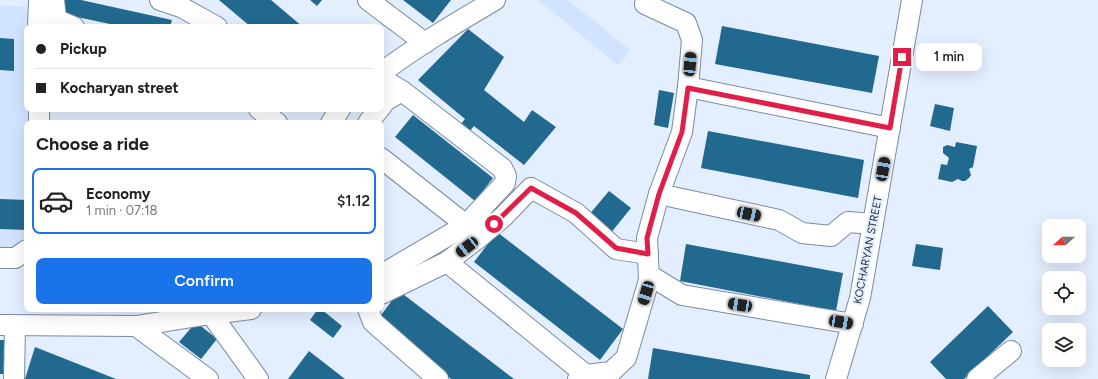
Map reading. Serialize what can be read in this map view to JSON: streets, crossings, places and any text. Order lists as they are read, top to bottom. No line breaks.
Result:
{"streets":{"street":["KOCHARYAN STREET"]},"north":"left","page":{"banner":["Pickup","Kocharyan street"],"bubble":"1 min","heading":"Choose a ride","list":[{"name":"Economy","note":"1 min · 07:18","value":"$1.12"}],"buttons":"Confirm"}}
